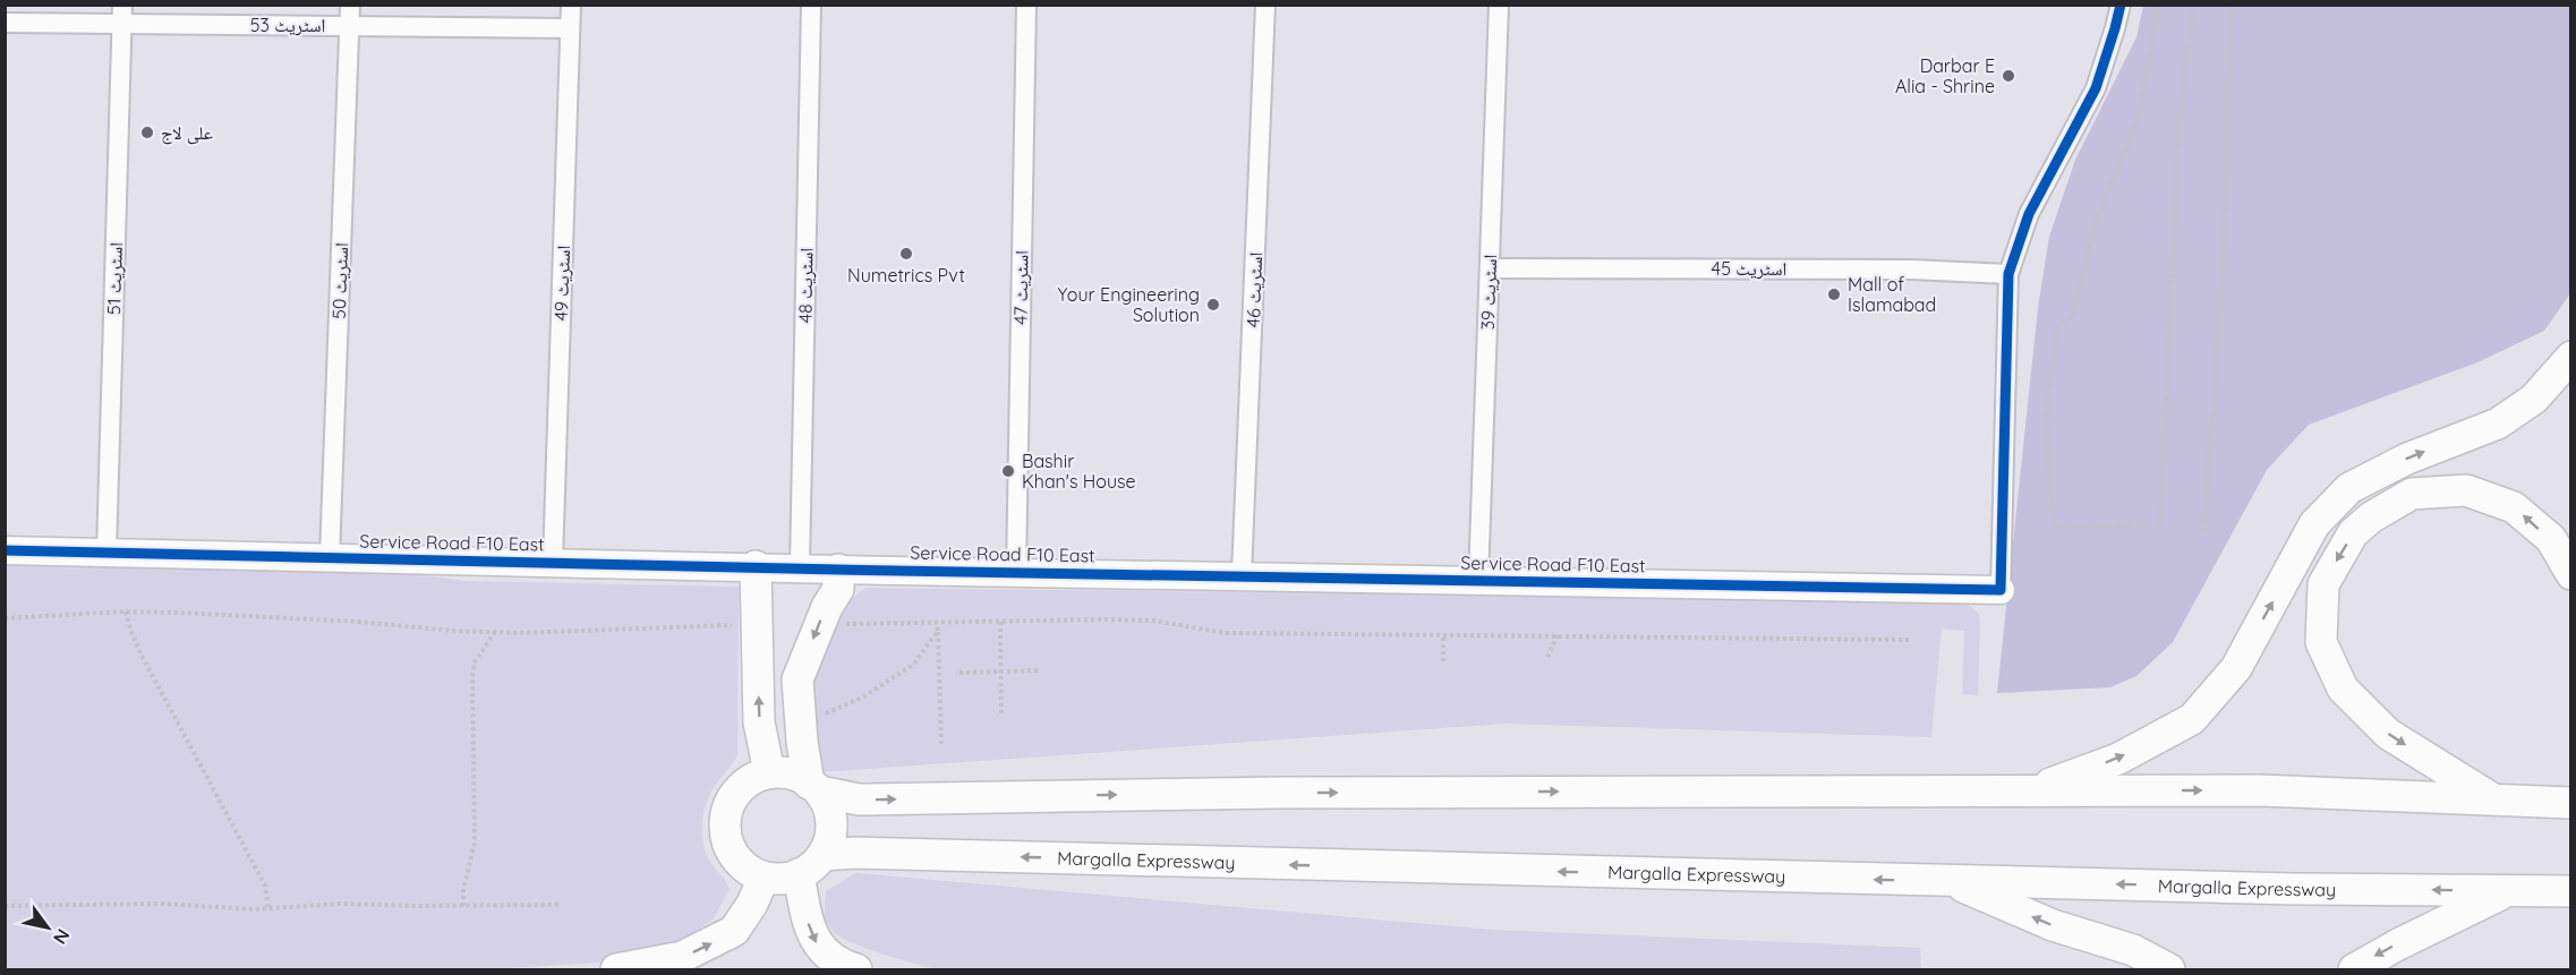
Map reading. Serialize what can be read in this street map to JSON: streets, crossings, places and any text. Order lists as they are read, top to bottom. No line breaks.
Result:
{"streets":{"main road":["Margalla Expressway"],"street":["اسٹریٹ 53","اسٹریٹ 45","اسٹریٹ 51","اسٹریٹ 50","اسٹریٹ 49","اسٹریٹ 48","اسٹریٹ 47","اسٹریٹ 46","اسٹریٹ 39","Service Road F10 East"]},"crossings":[["اسٹریٹ 53","اسٹریٹ 51"],["اسٹریٹ 53","اسٹریٹ 50"],["اسٹریٹ 53","اسٹریٹ 49"],["اسٹریٹ 45","اسٹریٹ 39"],["اسٹریٹ 51","Service Road F10 East"],["اسٹریٹ 50","Service Road F10 East"],["اسٹریٹ 49","Service Road F10 East"],["اسٹریٹ 48","Service Road F10 East"],["اسٹریٹ 47","Service Road F10 East"],["اسٹریٹ 46","Service Road F10 East"],["اسٹریٹ 39","Service Road F10 East"]],"places":["Darbar E Alia - Shrine","علی لاج","Numetrics Pvt","Mall of Islamabad","Your Engineering Solution","Bashir Khan's House"],"north":"bottom right"}
